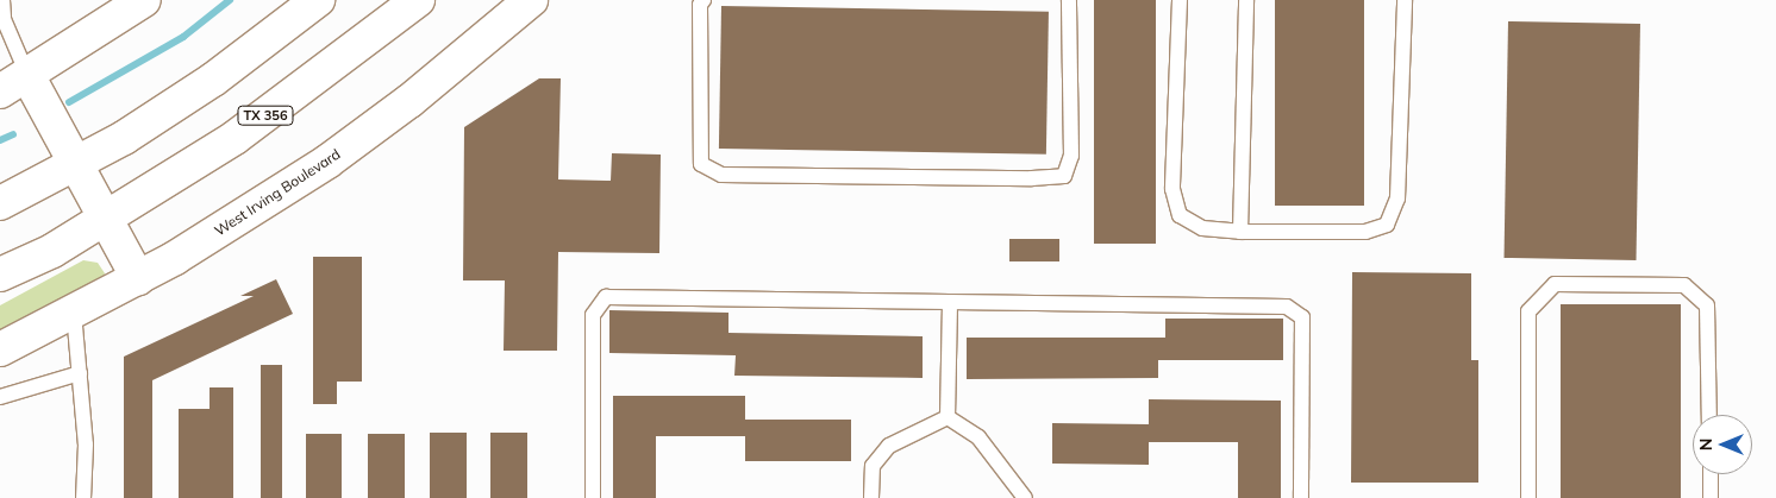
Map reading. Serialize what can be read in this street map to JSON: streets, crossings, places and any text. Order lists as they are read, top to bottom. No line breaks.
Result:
{"streets":{"main road":["TX 356","West Irving Boulevard"]},"north":"left"}
